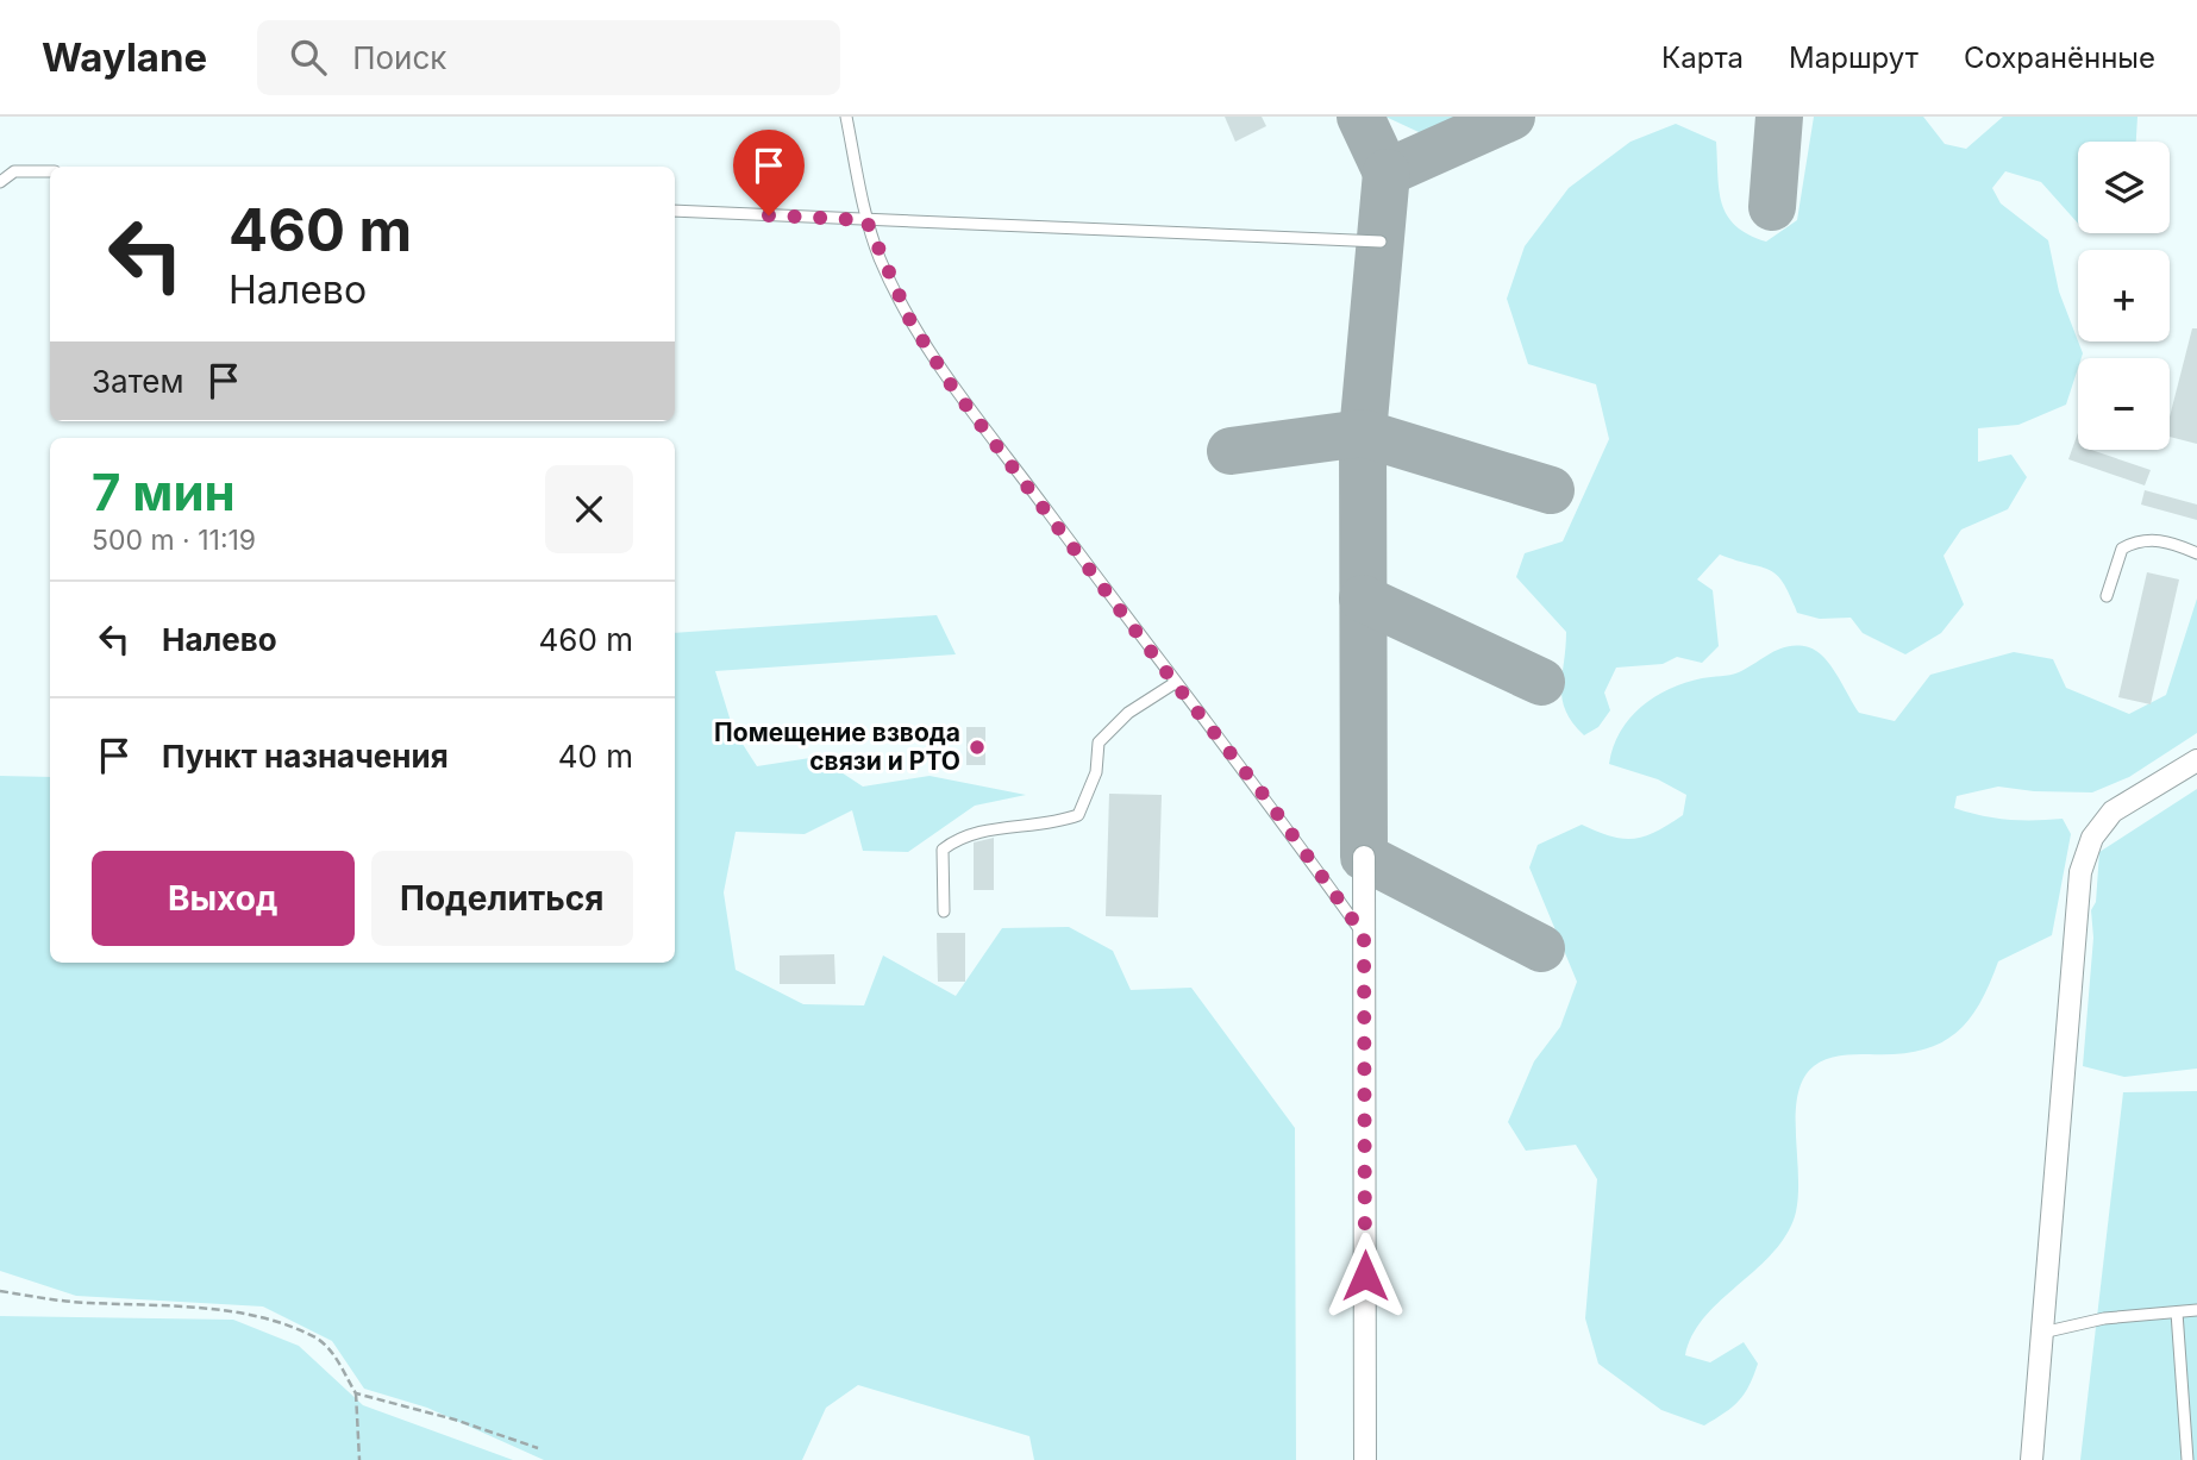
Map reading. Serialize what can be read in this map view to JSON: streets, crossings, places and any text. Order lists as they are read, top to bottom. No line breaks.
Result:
{"places":["Помещение взвода связи и РТО"],"page":{"header":"Waylane","search":"Поиск","nav":["Карта","Маршрут","Сохранённые"],"map_buttons":["+","−"],"turn":["460 m","Налево"],"then":"Затем","heading":["7 мин","500 m · 11:19"],"list":[{"name":"Налево","value":"460 m"},{"name":"Пункт назначения","value":"40 m"}],"buttons":["Выход","Поделиться"]}}
